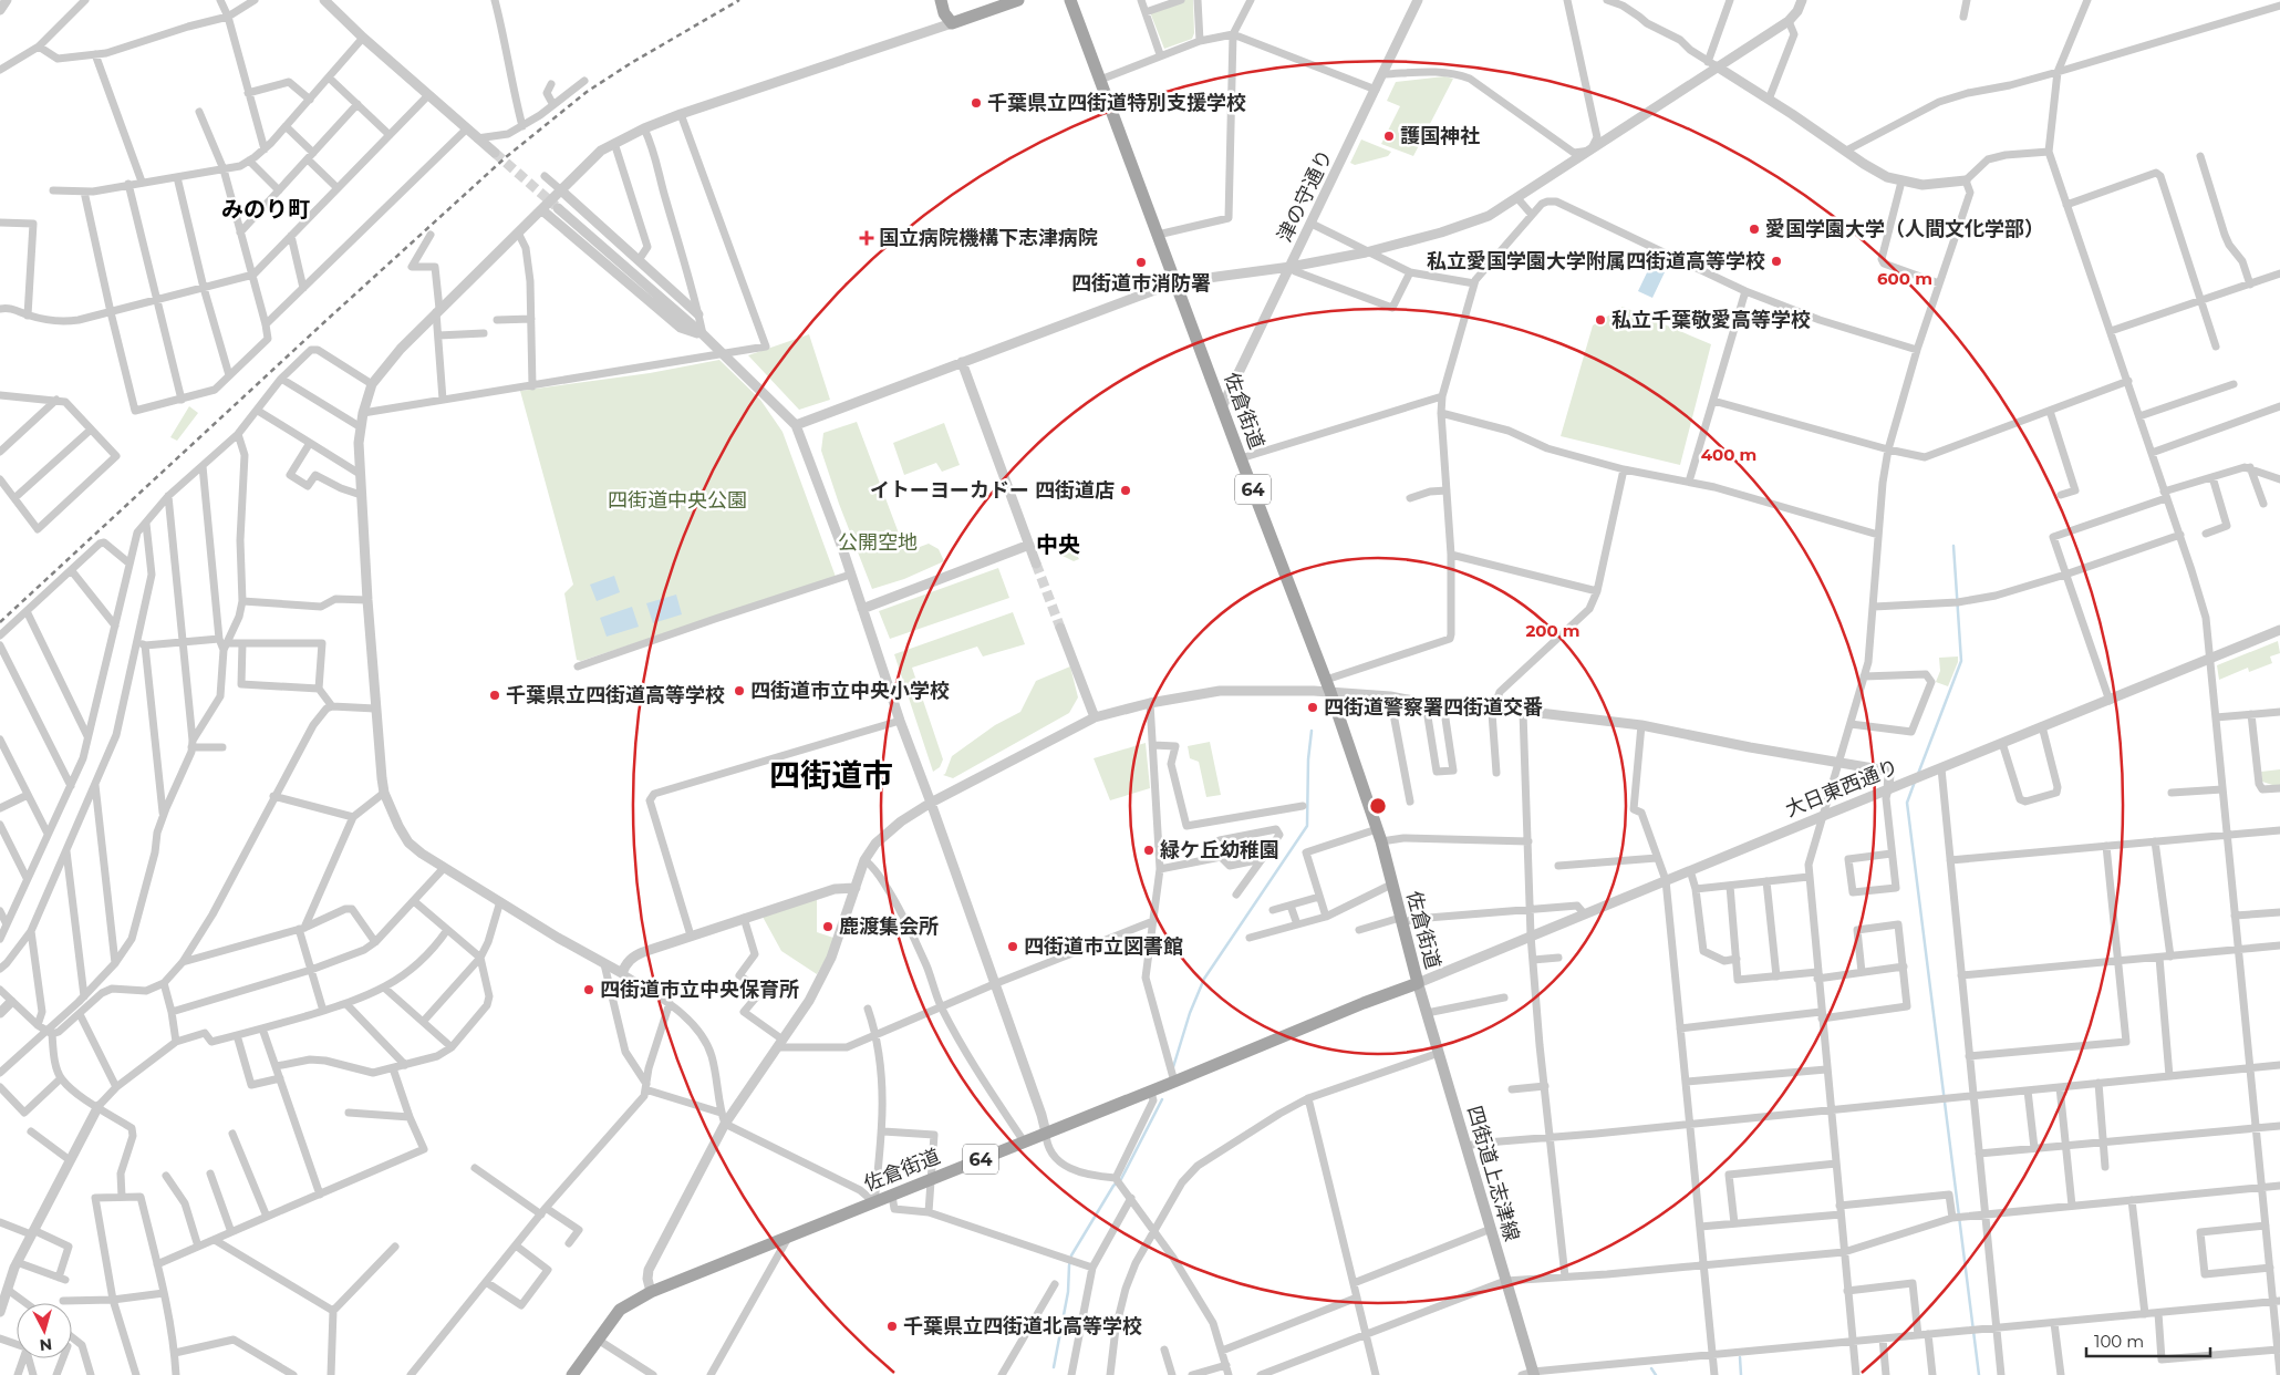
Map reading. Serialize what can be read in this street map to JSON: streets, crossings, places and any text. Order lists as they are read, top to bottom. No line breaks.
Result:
{"streets":{"main road":["佐倉街道","64","四街道上志津線"],"street":["津の守通り","大日東西通り"]},"crossings":[["津の守通り","佐倉街道"],["佐倉街道","大日東西通り"],["佐倉街道","四街道上志津線"],["大日東西通り","四街道上志津線"]],"districts":["みのり町","中央","四街道市"],"parks":["四街道中央公園","公開空地"],"places":{"other":["千葉県立四街道特別支援学校","護国神社","愛国学園大学（人間文化学部）","私立愛国学園大学附属四街道高等学校","四街道市消防署","私立千葉敬愛高等学校","イトーヨーカドー 四街道店","四街道市立中央小学校","千葉県立四街道高等学校","四街道警察署四街道交番","緑ケ丘幼稚園","鹿渡集会所","四街道市立図書館","四街道市立中央保育所","千葉県立四街道北高等学校"],"health":["国立病院機構下志津病院"]},"scale_bar":"100 m","north":"bottom","rings":["600 m","400 m","200 m"]}
